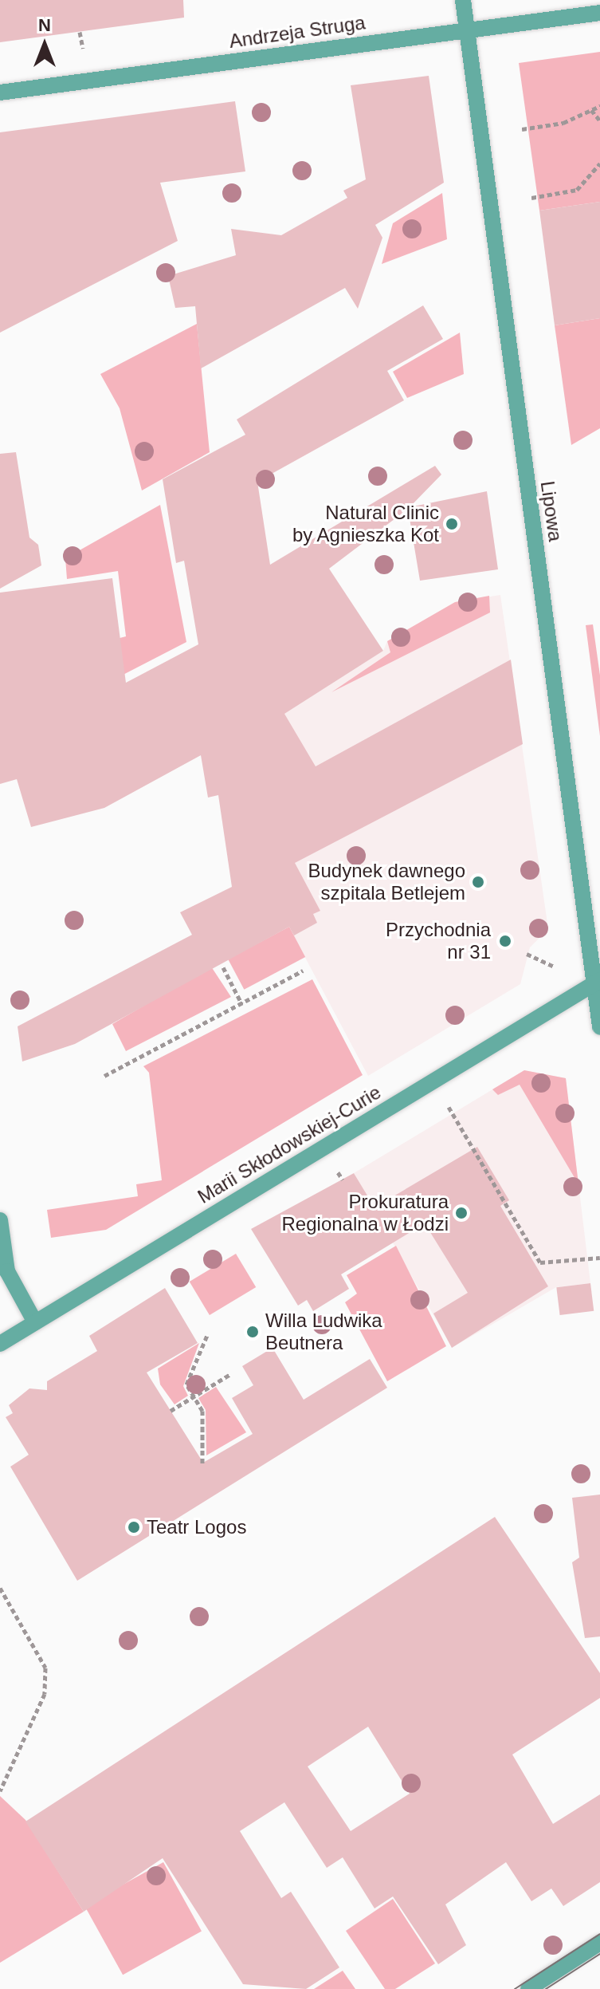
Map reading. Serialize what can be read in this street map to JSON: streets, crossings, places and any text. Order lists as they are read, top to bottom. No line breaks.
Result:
{"streets":{"street":["Andrzeja Struga","Lipowa","Marii Skłodowskiej-Curie"]},"crossings":[["Andrzeja Struga","Lipowa"],["Lipowa","Marii Skłodowskiej-Curie"]],"places":["Natural Clinic by Agnieszka Kot","Budynek dawnego szpitala Betlejem","Przychodnia nr 31","Prokuratura Regionalna w Łodzi","Willa Ludwika Beutnera","Teatr Logos"],"north":"top"}
